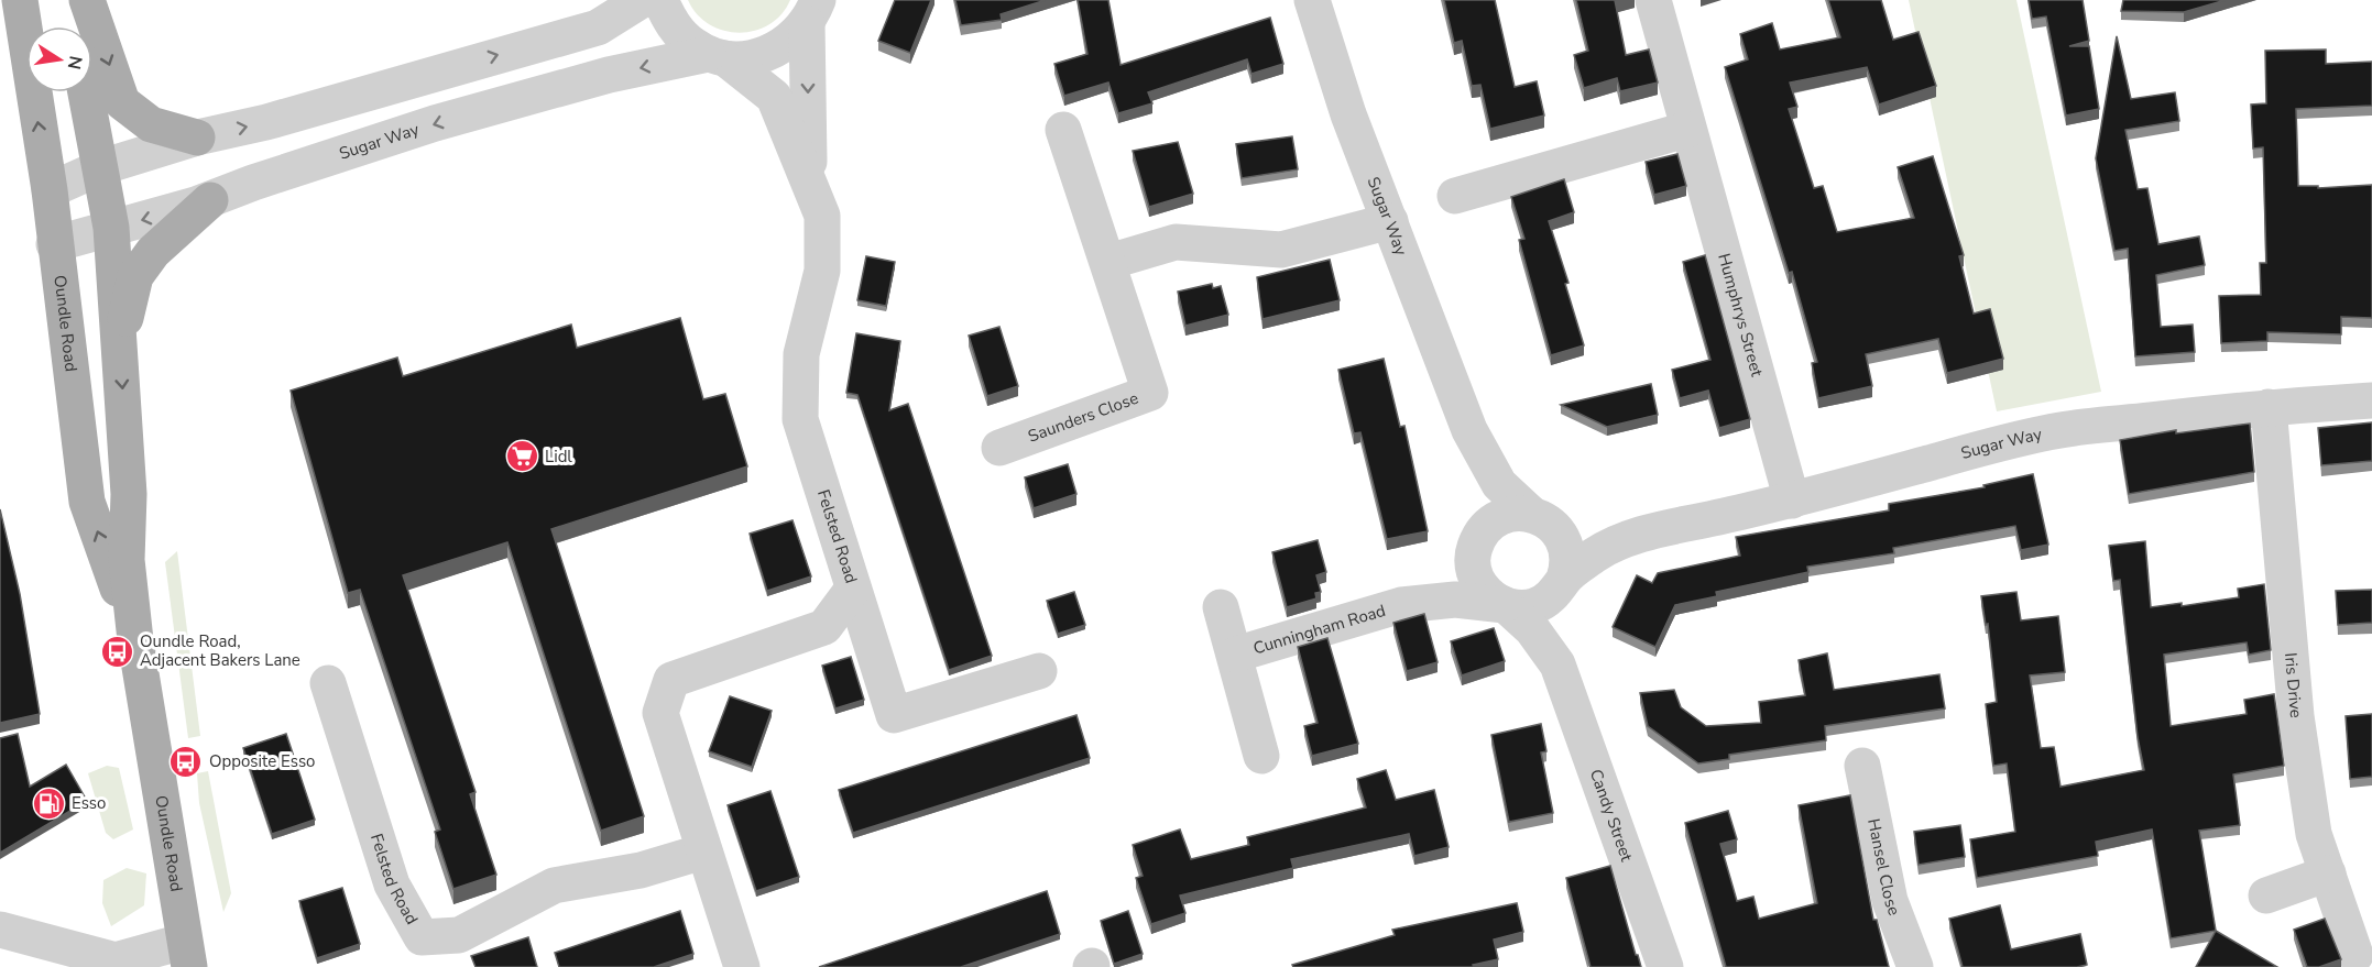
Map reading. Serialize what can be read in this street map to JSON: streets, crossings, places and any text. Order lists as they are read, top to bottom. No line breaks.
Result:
{"streets":{"main road":["Oundle Road"],"street":["Sugar Way","Humphrys Street","Saunders Close","Felsted Road","Cunningham Road","Iris Drive","Candy Street","Hansel Close"]},"crossings":[["Sugar Way","Humphrys Street"],["Sugar Way","Oundle Road"],["Sugar Way","Felsted Road"],["Sugar Way","Cunningham Road"],["Sugar Way","Iris Drive"],["Sugar Way","Candy Street"],["Cunningham Road","Candy Street"]],"places":{"supermarket":["Lidl"],"bus stop":["Oundle Road, Adjacent Bakers Lane","Opposite Esso"],"fuel station":["Esso"]},"north":"right"}
